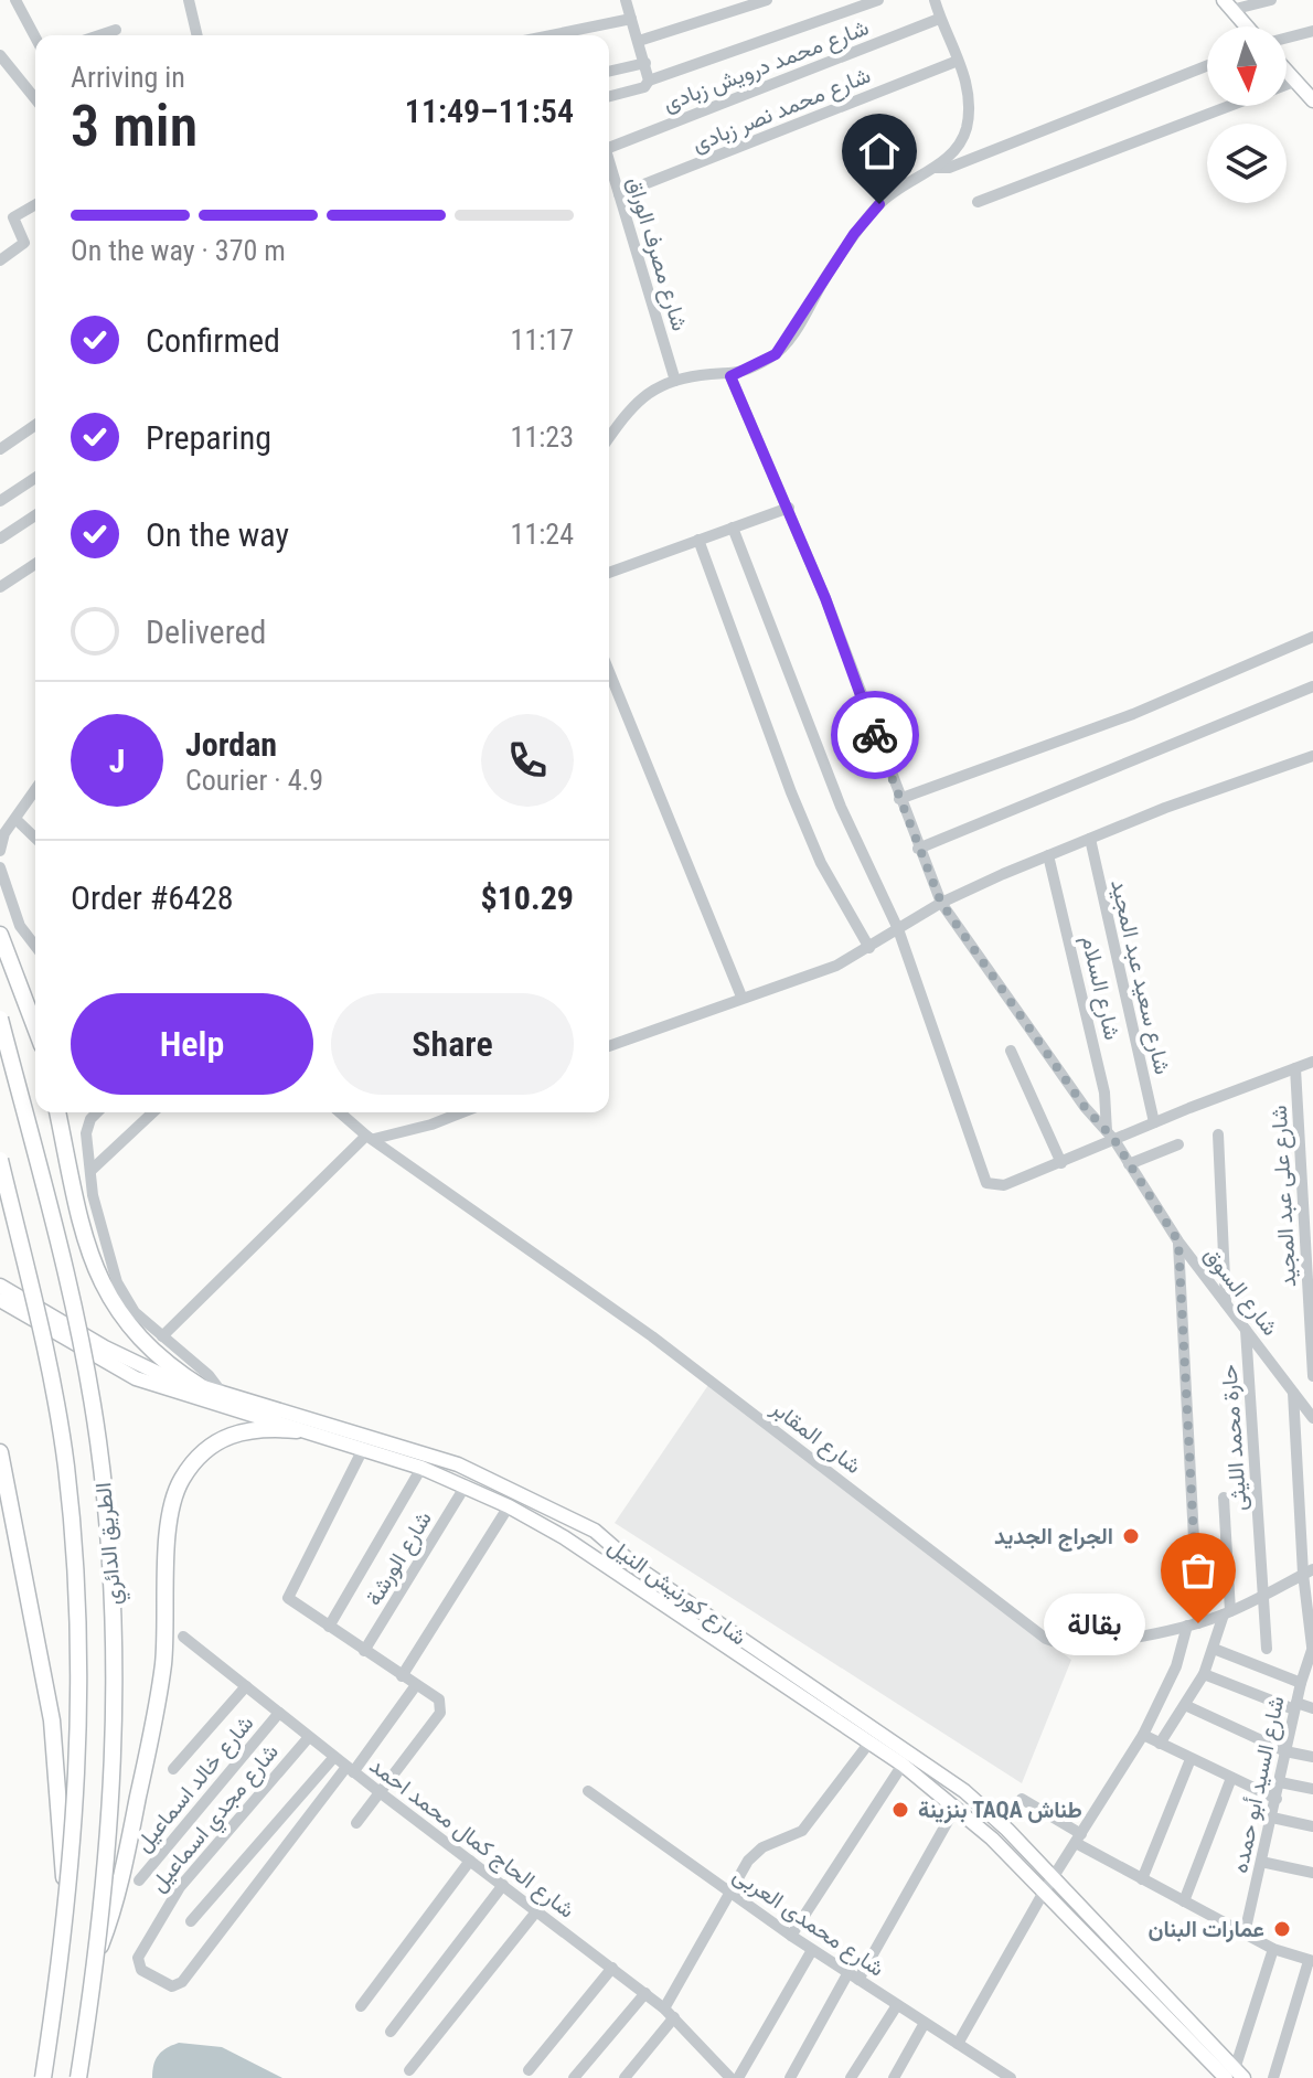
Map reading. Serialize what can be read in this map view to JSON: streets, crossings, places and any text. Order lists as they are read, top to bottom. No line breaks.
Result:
{"streets":{"highway":["الطريق الدائري"],"main road":["شارع كورنيش النيل"],"street":["شارع محمد درويش زبادى","شارع محمد نصر زبادى","شارع مصرف الوراق","شارع سعيد عبد المجيد","شارع السلام","شارع على عبد المجيد","شارع السوق","شارع المقابر","حارة محمد الليثى","شارع الورشة","شارع خالد اسماعيل","شارع السيد أبو حمده","شارع مجدي اسماعيل","شارع الحاج كمال محمد احمد","شارع محمدى العربى"]},"crossings":[["شارع محمد نصر زبادى","شارع مصرف الوراق"],["شارع السلام","شارع السوق"],["شارع السوق","حارة محمد الليثى"],["شارع المقابر","حارة محمد الليثى"],["شارع الورشة","شارع كورنيش النيل"],["شارع خالد اسماعيل","شارع الحاج كمال محمد احمد"],["شارع مجدي اسماعيل","شارع الحاج كمال محمد احمد"]],"places":["الجراج الجديد","بقالة","بنزينة TAQA طناش","عمارات البنان"],"north":"bottom","page":{"heading":["3 min","Arriving in","11:49–11:54"],"panel":["Jordan","Courier · 4.9","Order #6428","$10.29"],"bar":"On the way · 370 m","list":[["Confirmed","11:17"],["Preparing","11:23"],["On the way","11:24"],"Delivered"],"round":"J","buttons":["Help","Share"],"bubble":"بقالة"}}
